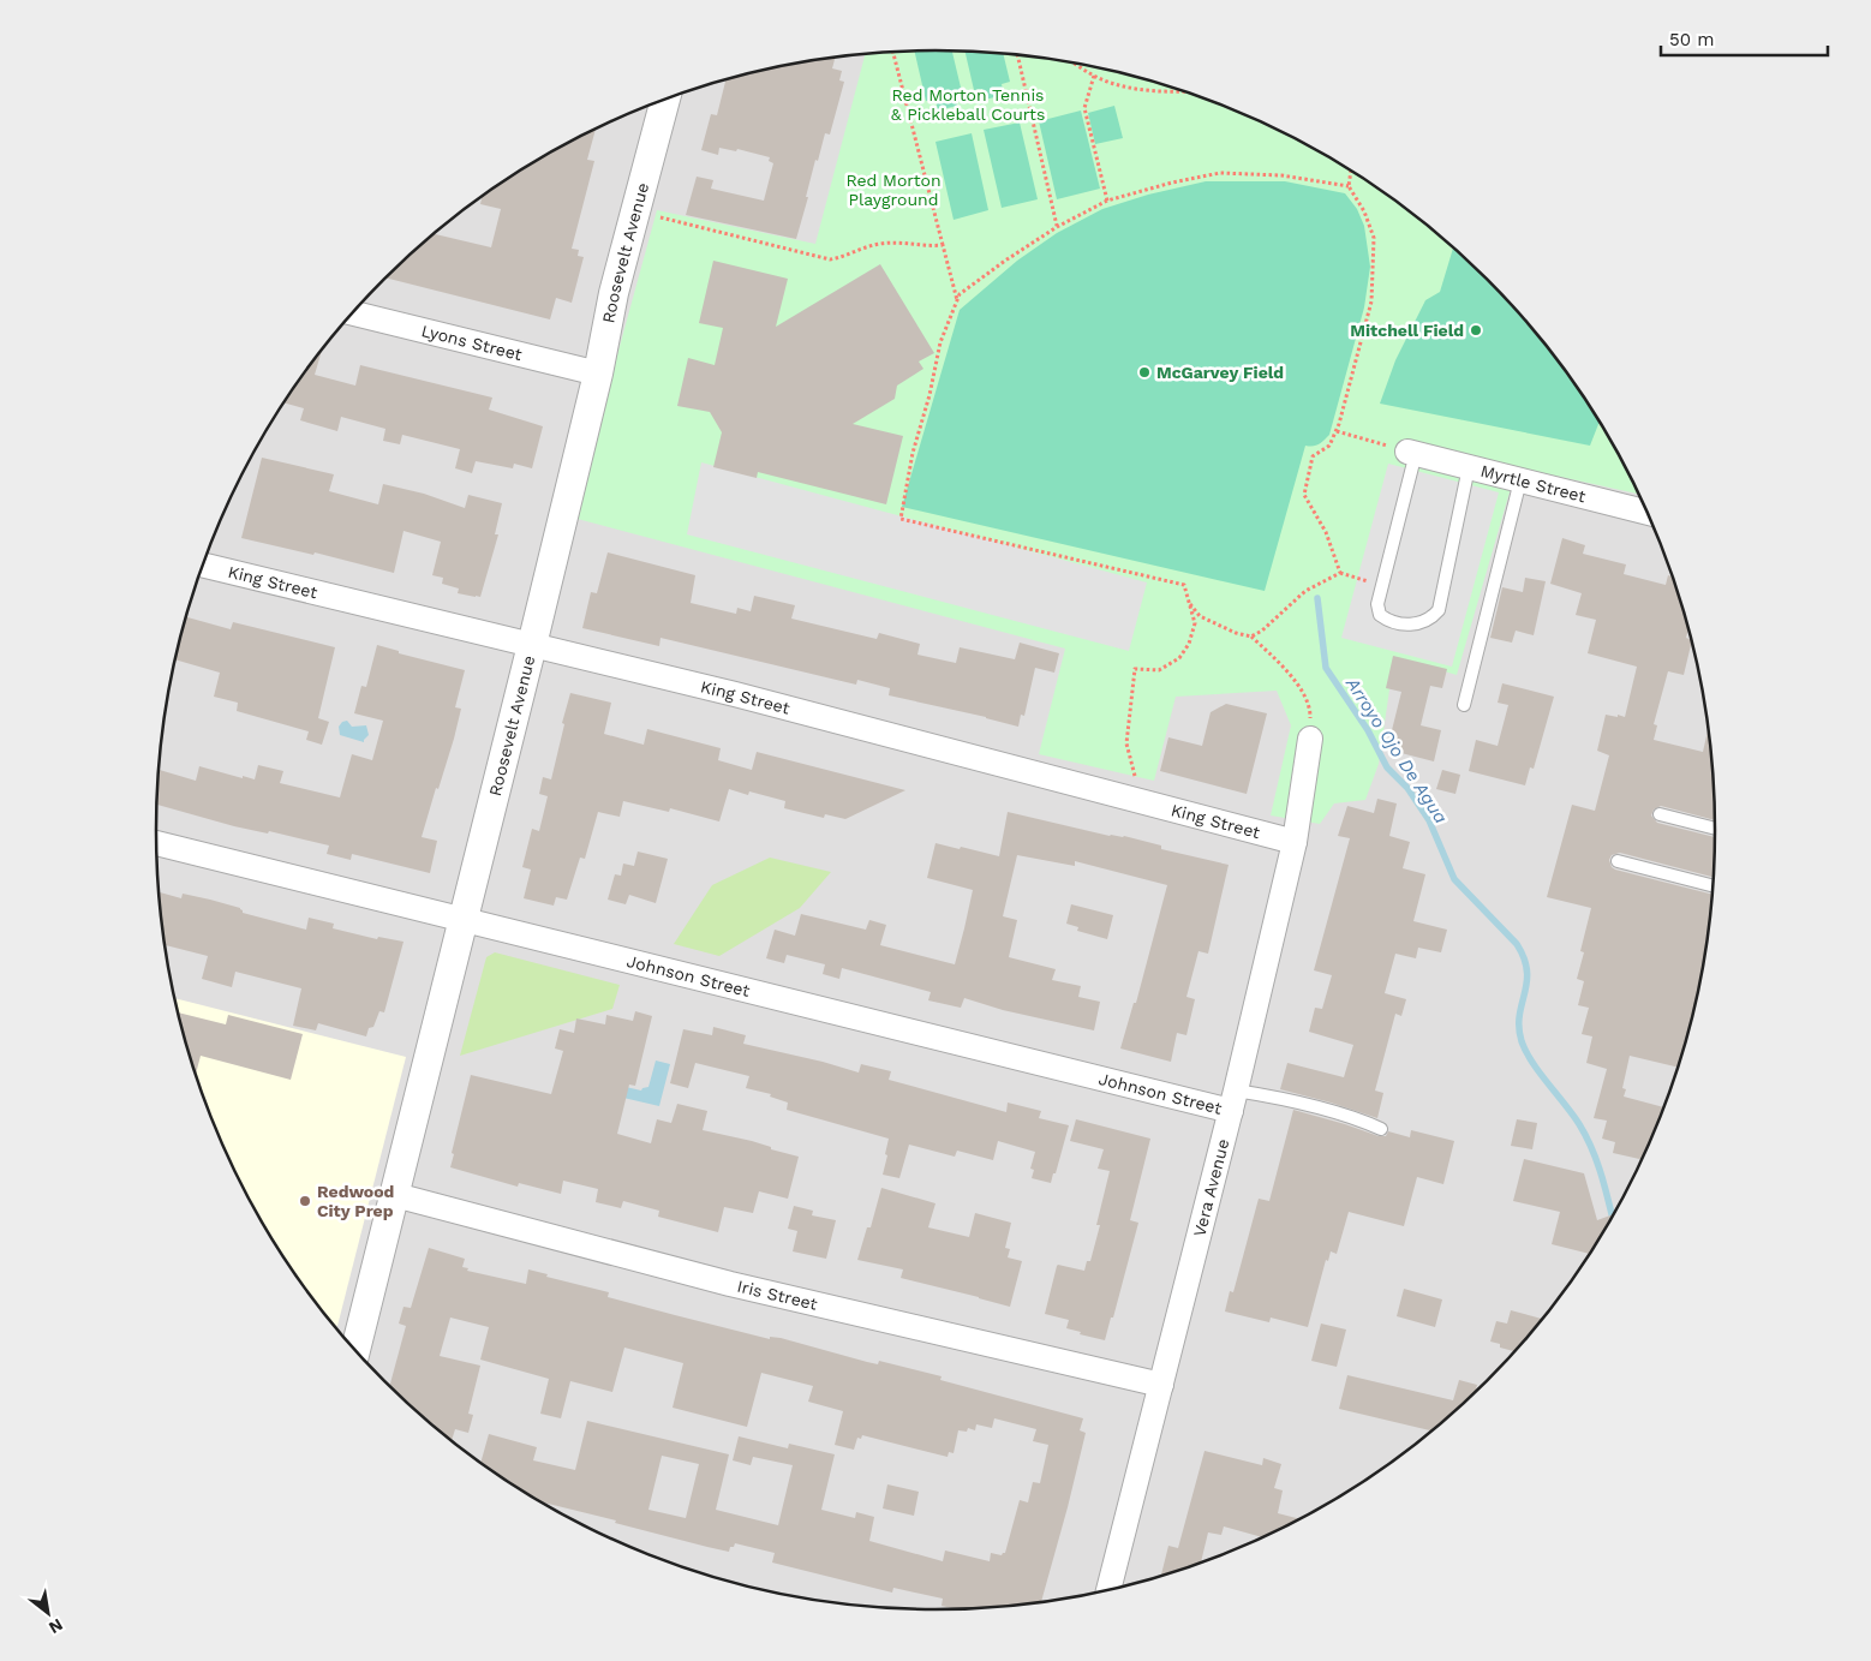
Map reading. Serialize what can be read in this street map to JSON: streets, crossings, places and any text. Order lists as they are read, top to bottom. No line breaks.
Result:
{"streets":{"street":["Roosevelt Avenue","Lyons Street","Myrtle Street","King Street","Johnson Street","Vera Avenue","Iris Street"]},"crossings":[["Roosevelt Avenue","Lyons Street"],["Roosevelt Avenue","King Street"],["Roosevelt Avenue","Johnson Street"],["Roosevelt Avenue","Iris Street"],["King Street","Vera Avenue"],["Johnson Street","Vera Avenue"],["Vera Avenue","Iris Street"]],"water":["Arroyo Ojo De Agua"],"parks":["Red Morton Tennis & Pickleball Courts","Red Morton Playground"],"places":["Mitchell Field","McGarvey Field","Redwood City Prep"],"scale_bar":"50 m","north":"bottom right"}
